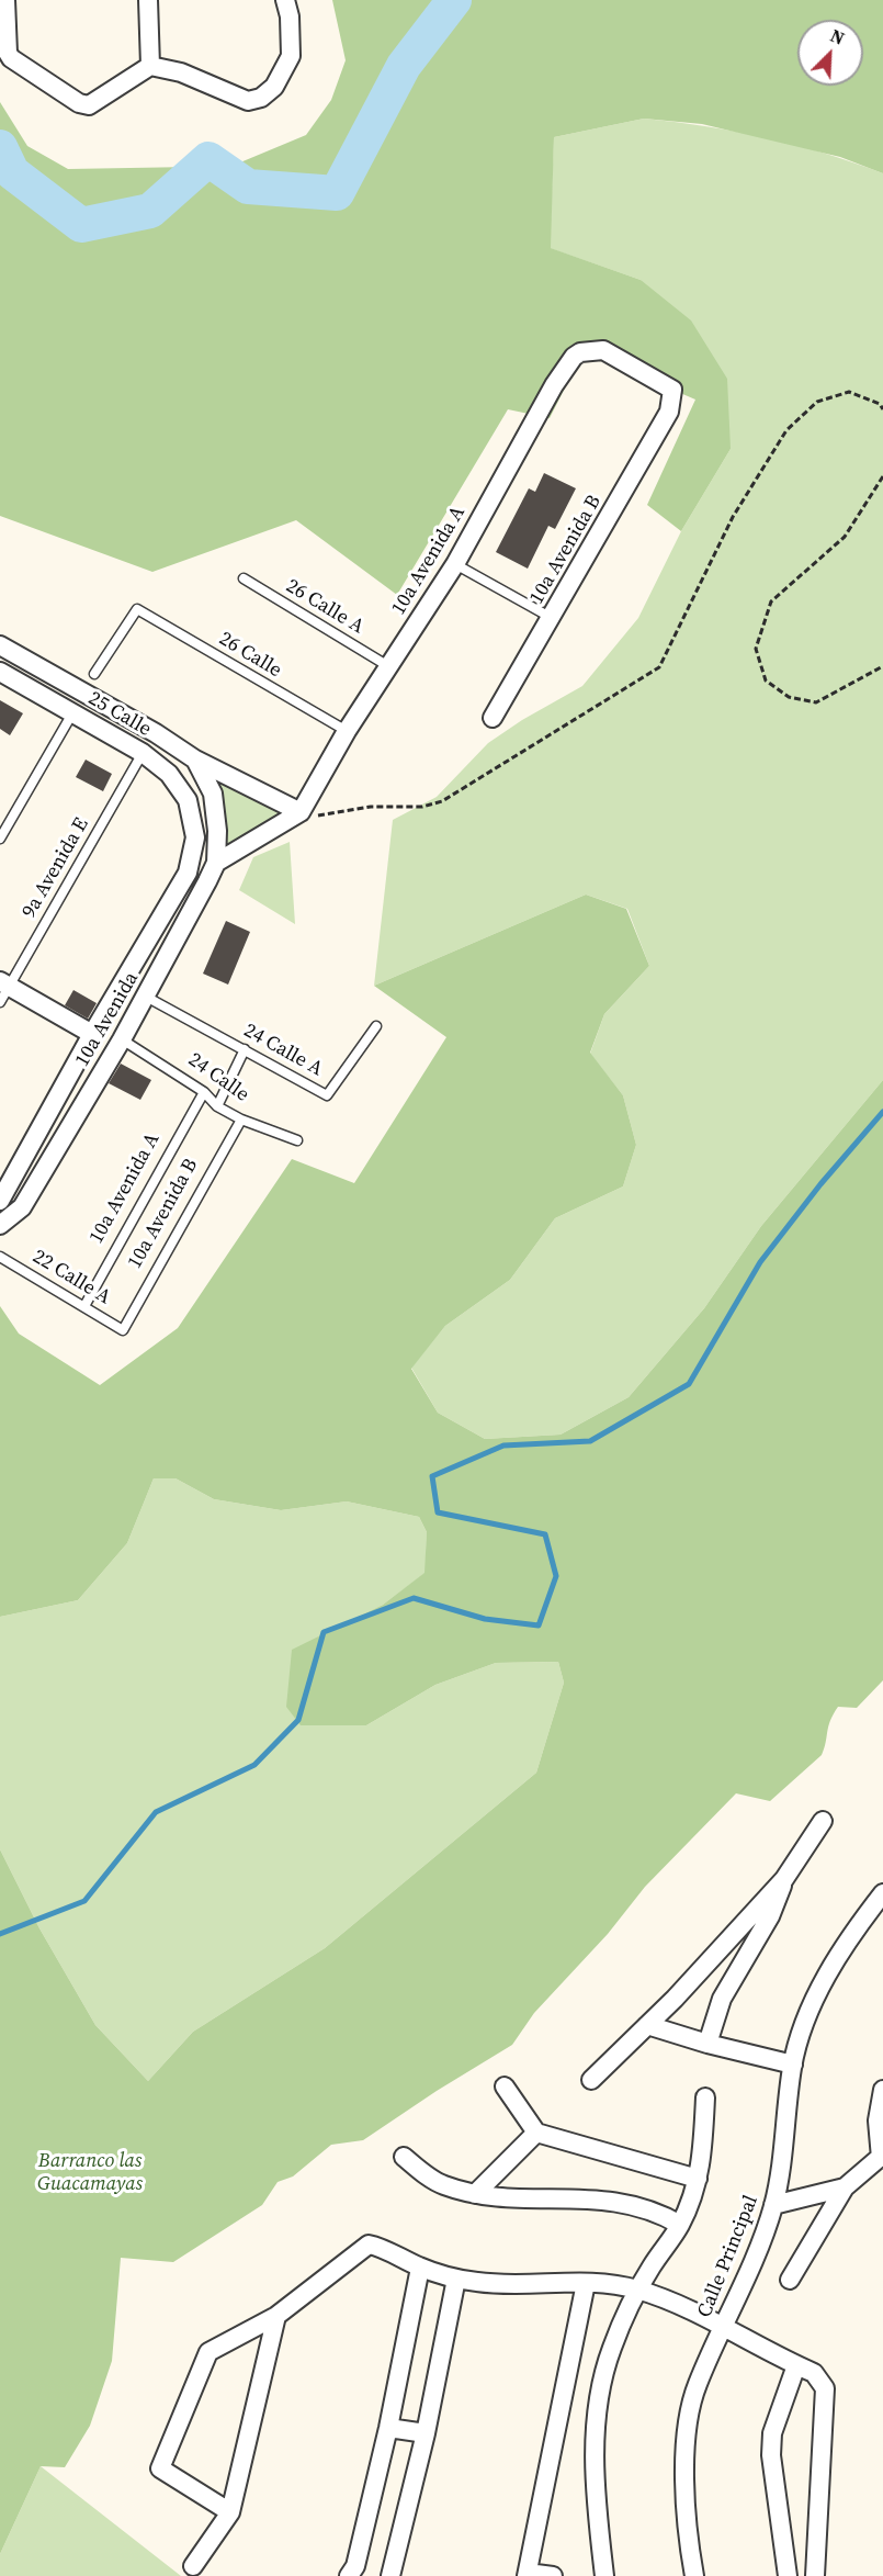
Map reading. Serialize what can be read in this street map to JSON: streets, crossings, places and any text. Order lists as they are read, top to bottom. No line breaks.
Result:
{"streets":{"street":["10a Avenida B","10a Avenida A","25 Calle","10a Avenida","Calle Principal"],"lane":["26 Calle A","26 Calle","9a Avenida E","24 Calle A","24 Calle","22 Calle A"]},"crossings":[["10a Avenida B","10a Avenida A"],["10a Avenida B","24 Calle"],["10a Avenida B","22 Calle A"],["10a Avenida A","26 Calle A"],["10a Avenida A","26 Calle"],["10a Avenida A","25 Calle"],["10a Avenida A","24 Calle"],["10a Avenida A","22 Calle A"],["25 Calle","9a Avenida E"],["25 Calle","10a Avenida"],["10a Avenida","24 Calle A"],["10a Avenida","24 Calle"]],"parks":["Barranco las Guacamayas"],"north":"top right"}
